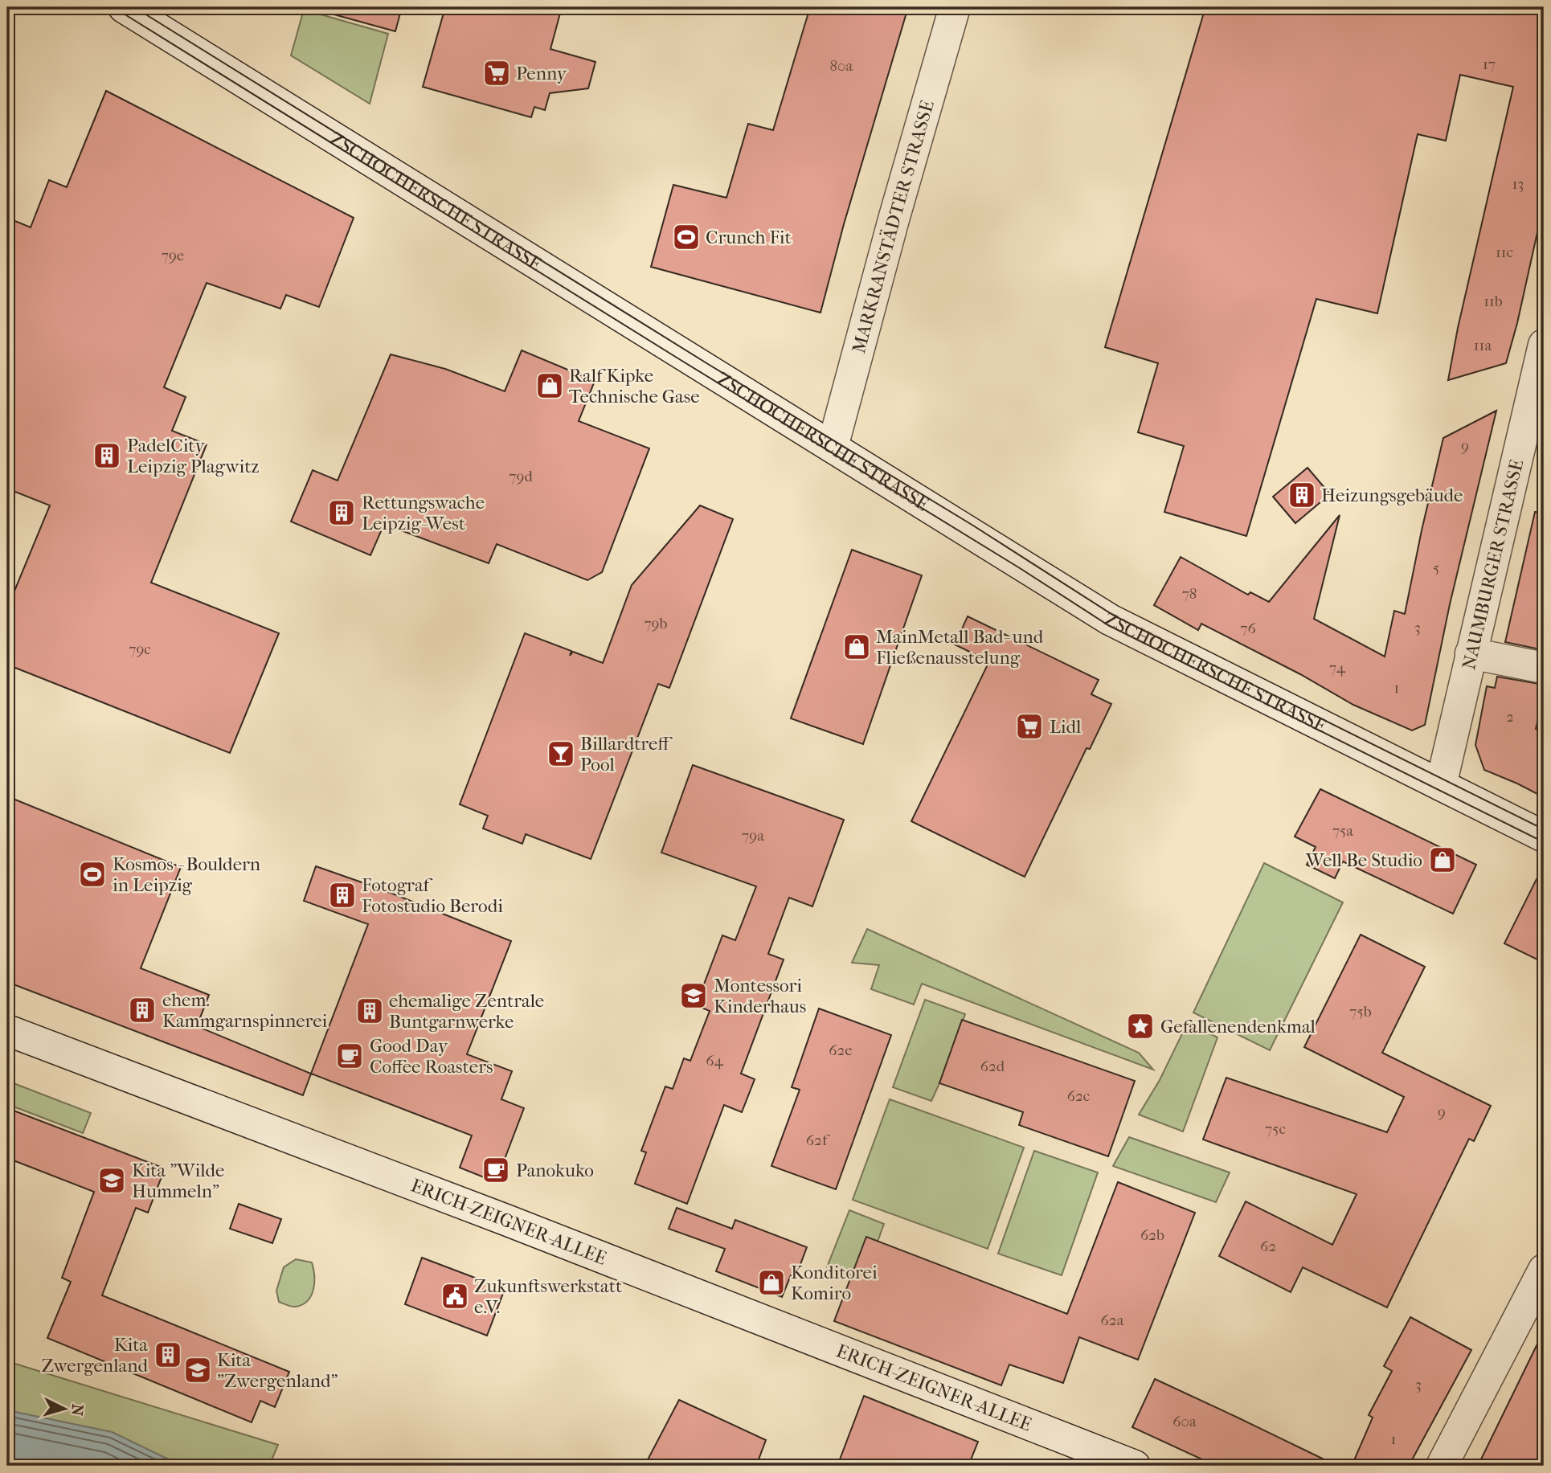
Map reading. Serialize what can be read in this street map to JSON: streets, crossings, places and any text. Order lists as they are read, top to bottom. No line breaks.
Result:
{"streets":{"street":["ZSCHOCHERSCHE STRASSE","MARKRANSTÄDTER STRASSE","NAUMBURGER STRASSE","ERICH-ZEIGNER-ALLEE"]},"crossings":[["ZSCHOCHERSCHE STRASSE","MARKRANSTÄDTER STRASSE"],["ZSCHOCHERSCHE STRASSE","NAUMBURGER STRASSE"]],"places":{"supermarket":["Penny","Lidl"],"sports":["Crunch Fit","Kosmos - Bouldern in Leipzig"],"shop":["Ralf Kipke Technische Gase","MainMetall Bad- und Fließenausstelung","Well Be Studio","Konditorei Komiro"],"building":["PadelCity Leipzig Plagwitz","Heizungsgebäude","Rettungswache Leipzig-West","Fotograf Fotostudio Berodi","ehem. Kammgarnspinnerei","ehemalige Zentrale Buntgarnwerke","Kita Zwergenland"],"bar":["Billardtreff Pool"],"school or university":["Montessori Kinderhaus","Kita \"Wilde Hummeln\"","Kita \"Zwergenland\""],"place":["Gefallenendenkmal"],"cafe":["Good Day Coffee Roasters","Panokuko"],"public building":["Zukunftswerkstatt e.V."]},"house_numbers":["17","80a","13","11c","79e","11b","11a","9","79d","5","78","79b","3","76","79c","74","1","2","75a","79a","75b","62e","64","62d","62c","9","75c","62f","62b","62","62a","3","60a","1"],"north":"right"}
